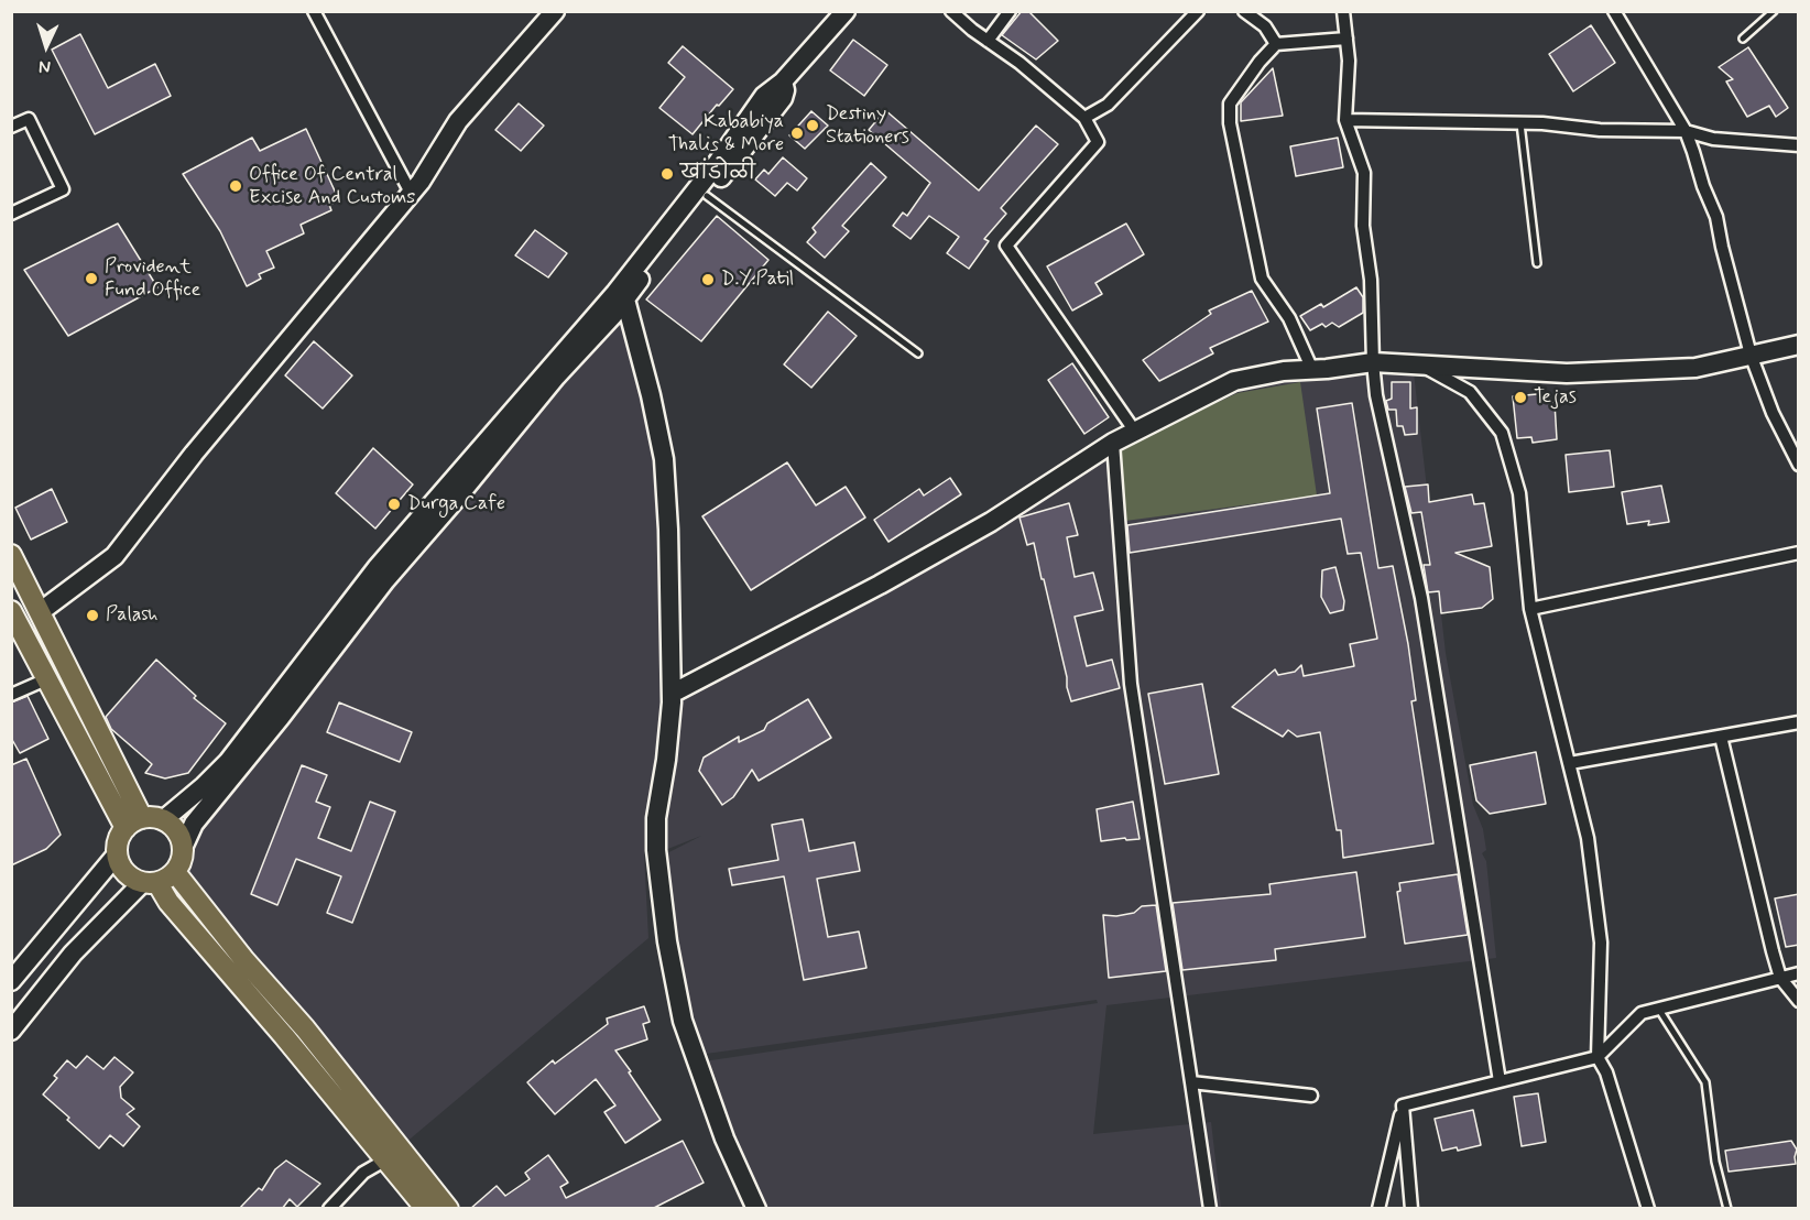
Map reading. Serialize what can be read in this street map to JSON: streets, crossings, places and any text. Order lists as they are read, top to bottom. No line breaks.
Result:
{"places":["Destiny Stationers","Kababiya Thalis & More","खांडोळी","Office Of Central Excise And Customs","Provident Fund Office","D.Y.Patil","Tejas","Durga Cafe","Palash"],"north":"bottom"}
